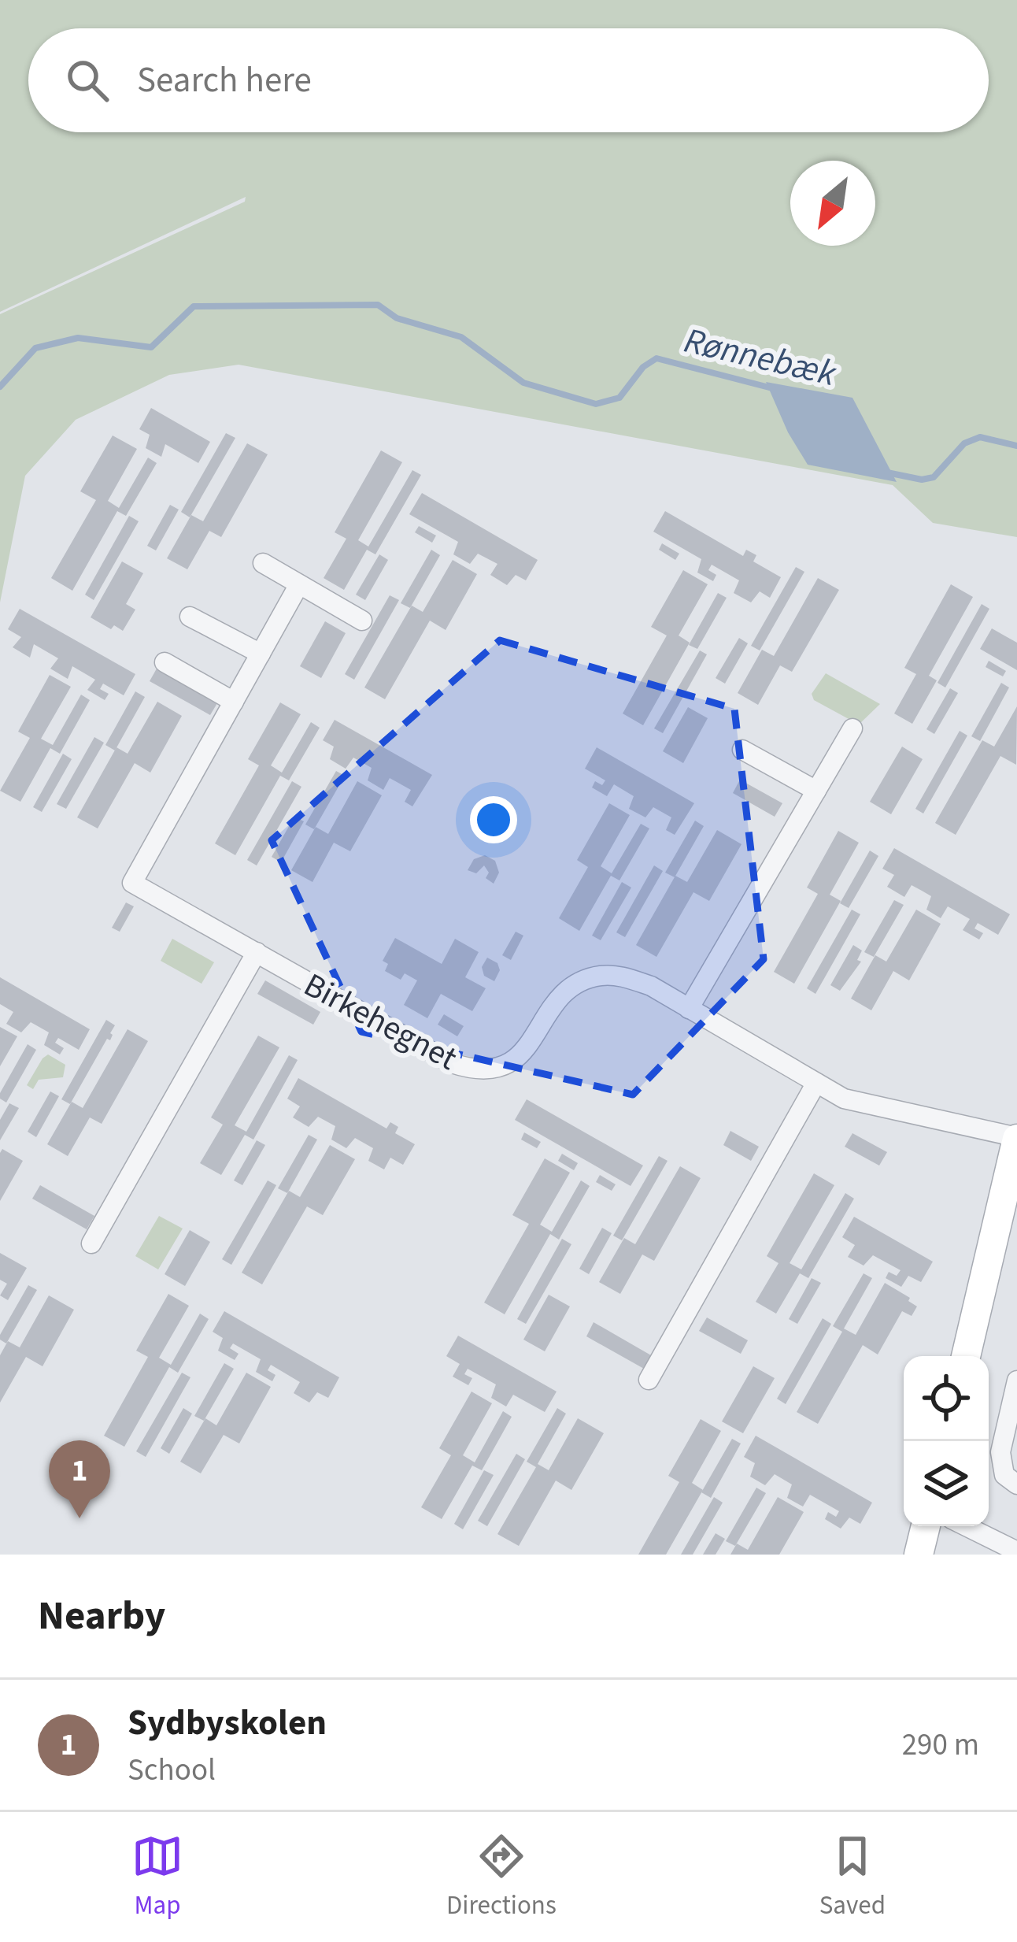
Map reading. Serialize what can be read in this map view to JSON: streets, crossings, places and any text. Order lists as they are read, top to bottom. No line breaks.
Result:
{"streets":{"street":["Birkehegnet"]},"water":["Rønnebæk"],"north":"bottom left","page":{"search":"Search here","pins":"1","heading":"Nearby","list":[{"mark":"1","name":"Sydbyskolen","note":"School","value":"290 m"}],"nav":["Map","Directions","Saved"]}}
